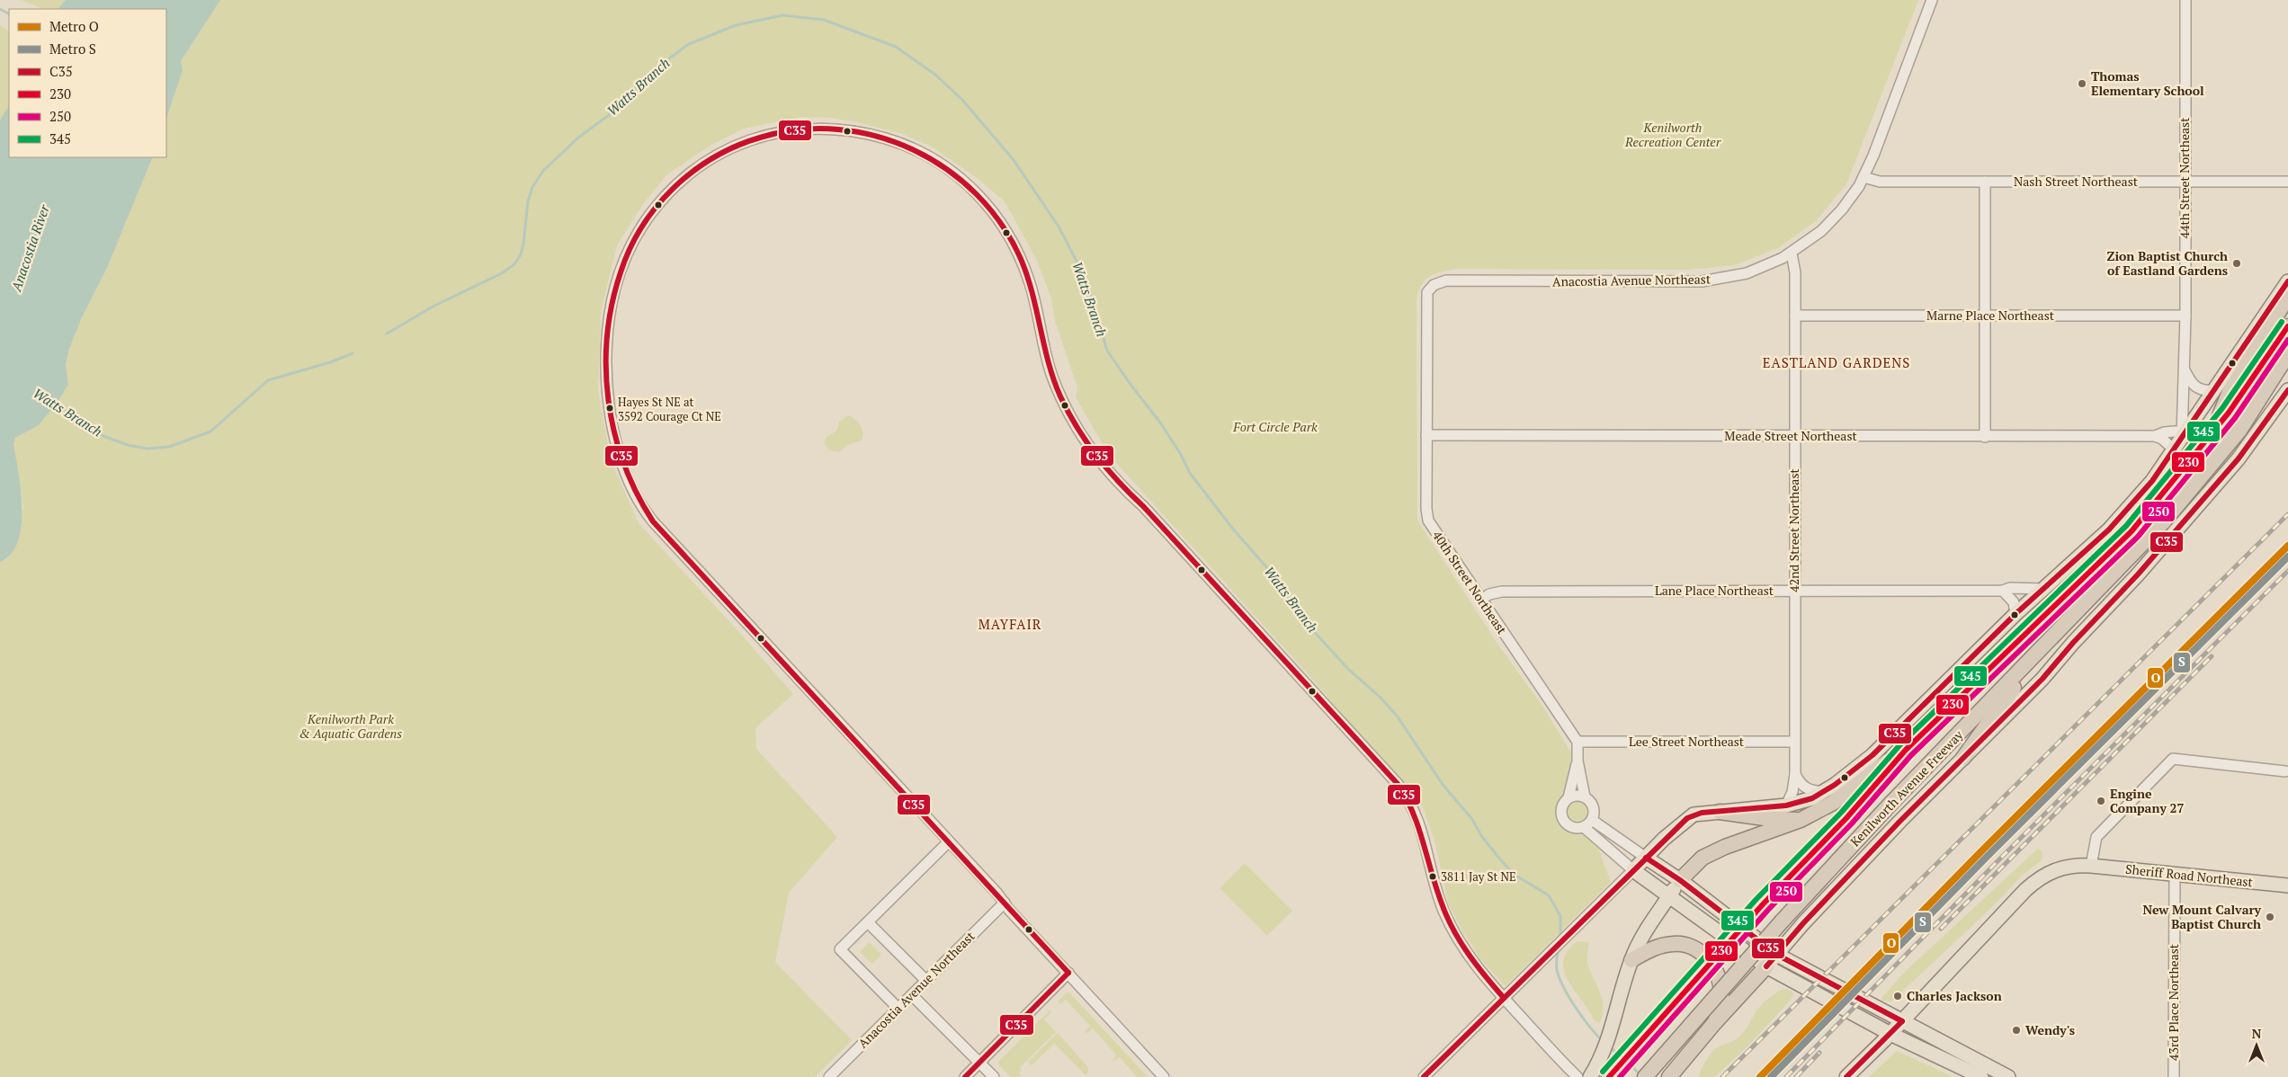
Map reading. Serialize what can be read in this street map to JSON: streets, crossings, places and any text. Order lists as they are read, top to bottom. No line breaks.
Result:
{"streets":{"highway":["Kenilworth Avenue Freeway"],"main road":["Sheriff Road Northeast"],"street":["44th Street Northeast","Nash Street Northeast","Anacostia Avenue Northeast","Marne Place Northeast","Meade Street Northeast","42nd Street Northeast","40th Street Northeast","Lane Place Northeast","Lee Street Northeast","43rd Place Northeast"]},"crossings":[["44th Street Northeast","Nash Street Northeast"],["44th Street Northeast","Marne Place Northeast"],["44th Street Northeast","Meade Street Northeast"],["Nash Street Northeast","Anacostia Avenue Northeast"],["Anacostia Avenue Northeast","42nd Street Northeast"],["Anacostia Avenue Northeast","40th Street Northeast"],["Marne Place Northeast","42nd Street Northeast"],["Meade Street Northeast","42nd Street Northeast"],["Meade Street Northeast","40th Street Northeast"],["42nd Street Northeast","Lane Place Northeast"],["42nd Street Northeast","Lee Street Northeast"],["40th Street Northeast","Lane Place Northeast"],["40th Street Northeast","Lee Street Northeast"],["Sheriff Road Northeast","43rd Place Northeast"]],"districts":["EASTLAND GARDENS","MAYFAIR"],"water":["Watts Branch","Anacostia River"],"parks":["Kenilworth Recreation Center","Fort Circle Park","Kenilworth Park & Aquatic Gardens"],"places":["Thomas Elementary School","Zion Baptist Church of Eastland Gardens","Hayes St NE at 3592 Courage Ct NE","Engine Company 27","3811 Jay St NE","New Mount Calvary Baptist Church","Charles Jackson","Wendy's"],"lines":["transit line C35","transit line 345","transit line 230","transit line 250","metro line O","metro line S"],"legend":["Metro O","Metro S","C35","230","250","345"],"north":"top"}
